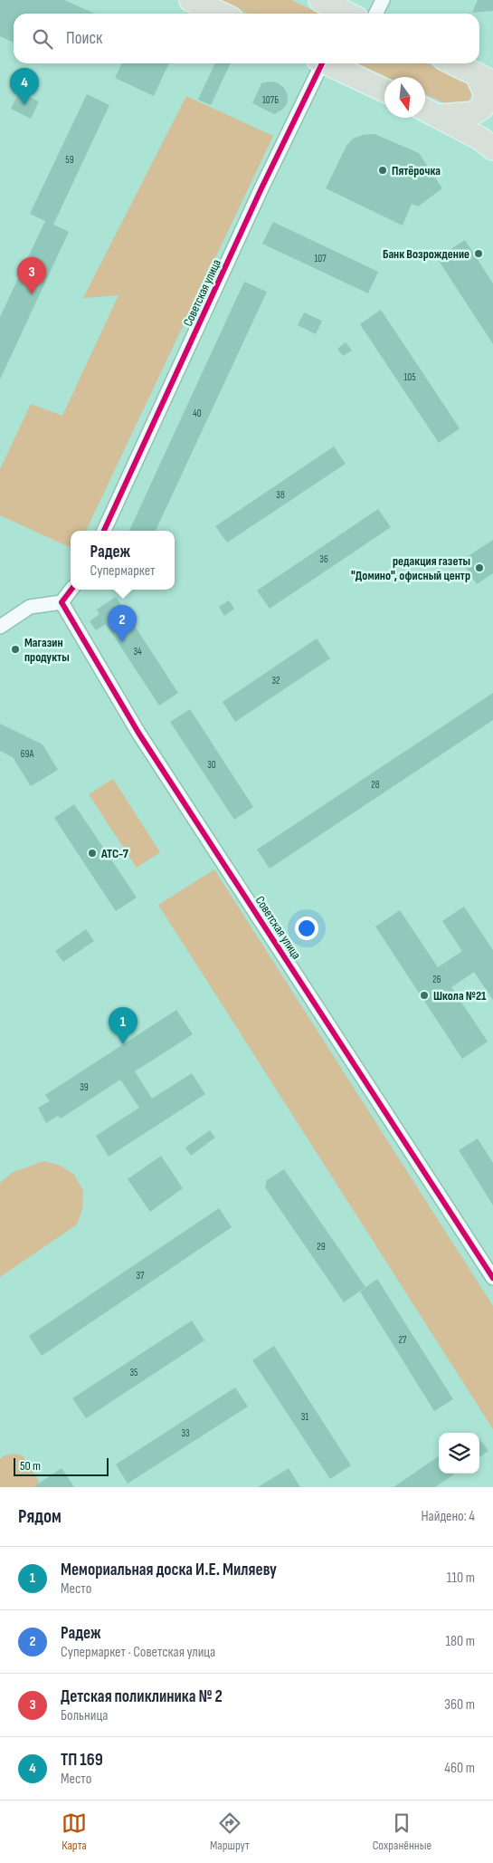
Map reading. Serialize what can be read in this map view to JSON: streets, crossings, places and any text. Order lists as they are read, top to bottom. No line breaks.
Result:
{"streets":{"street":["Советская улица"]},"places":["Пятёрочка","Банк Возрождение","редакция газеты \"Домино\", офисный центр","Магазин продукты","АТС-7","Школа №21"],"house_numbers":["107Б","59","107","105","40","38","36","34","32","69А","30","28","26","39","29","37","27","35","31","33"],"scale_bar":"50 m","north":"bottom","page":{"search":"Поиск","pins":["4","3","2","1"],"popup":["Радеж","Супермаркет"],"scale":"50 m","heading":["Рядом","Найдено: 4"],"list":[{"mark":"1","name":"Мемориальная доска И.Е. Миляеву","note":"Место","value":"110 m"},{"mark":"2","name":"Радеж","note":"Супермаркет · Советская улица","value":"180 m"},{"mark":"3","name":"Детская поликлиника № 2","note":"Больница","value":"360 m"},{"mark":"4","name":"ТП 169","note":"Место","value":"460 m"}],"nav":["Карта","Маршрут","Сохранённые"]}}
